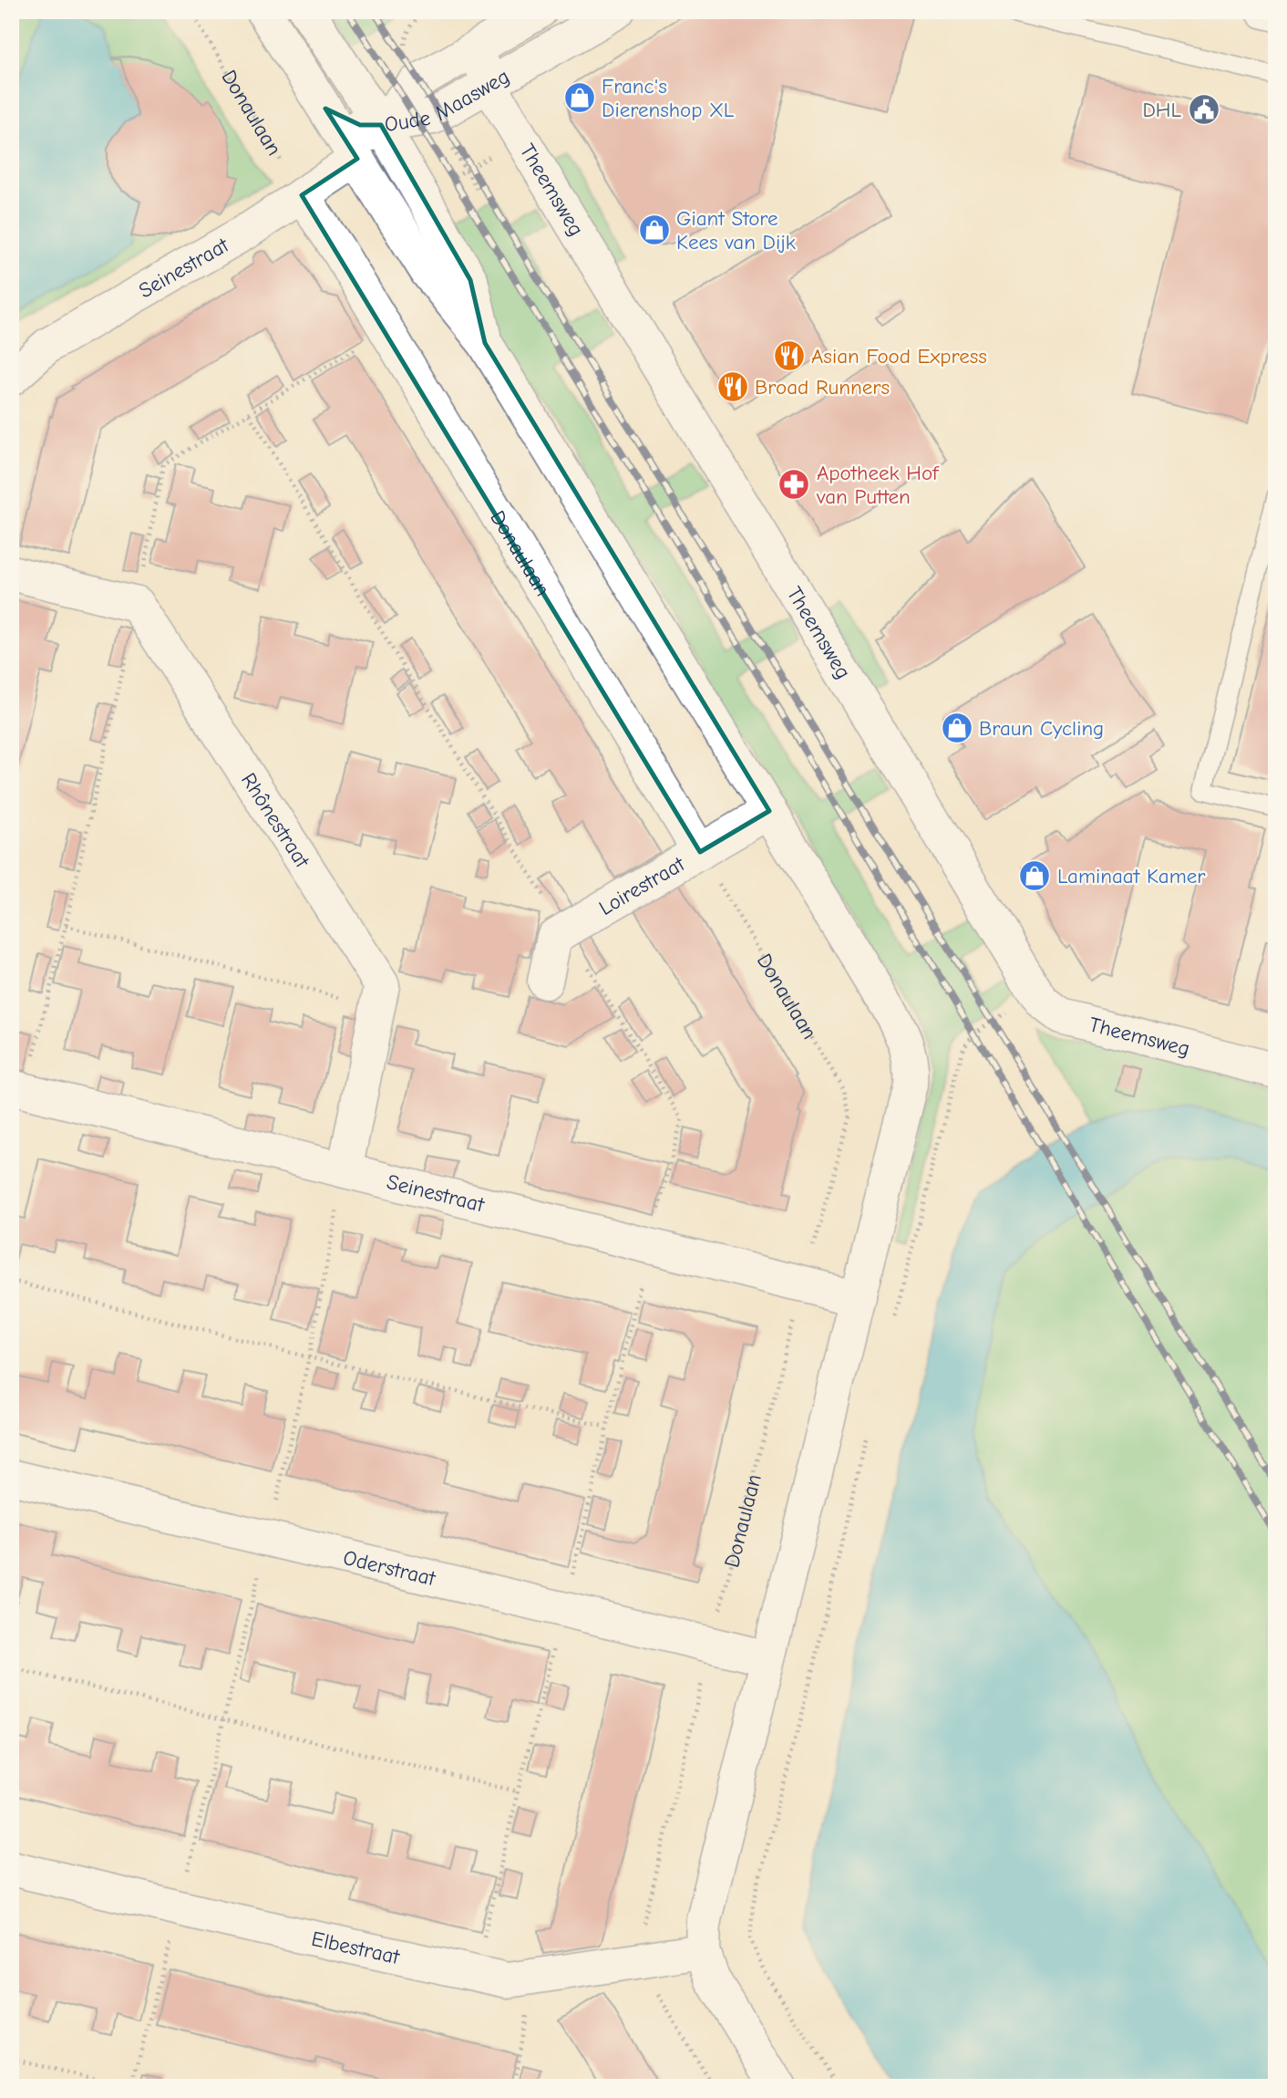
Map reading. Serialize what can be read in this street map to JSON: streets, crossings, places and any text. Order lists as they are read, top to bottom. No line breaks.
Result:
{"streets":{"street":["Oude Maasweg","Donaulaan","Theemsweg","Seinestraat","Rhônestraat","Loirestraat","Oderstraat","Elbestraat"]},"crossings":[["Oude Maasweg","Theemsweg"],["Donaulaan","Seinestraat"],["Donaulaan","Loirestraat"],["Donaulaan","Oderstraat"],["Donaulaan","Elbestraat"],["Seinestraat","Rhônestraat"]],"places":{"shop":["Franc's Dierenshop XL","Giant Store Kees van Dijk","Braun Cycling","Laminaat Kamer"],"public building":["DHL"],"restaurant":["Asian Food Express","Broad Runners"],"pharmacy":["Apotheek Hof van Putten"]}}
